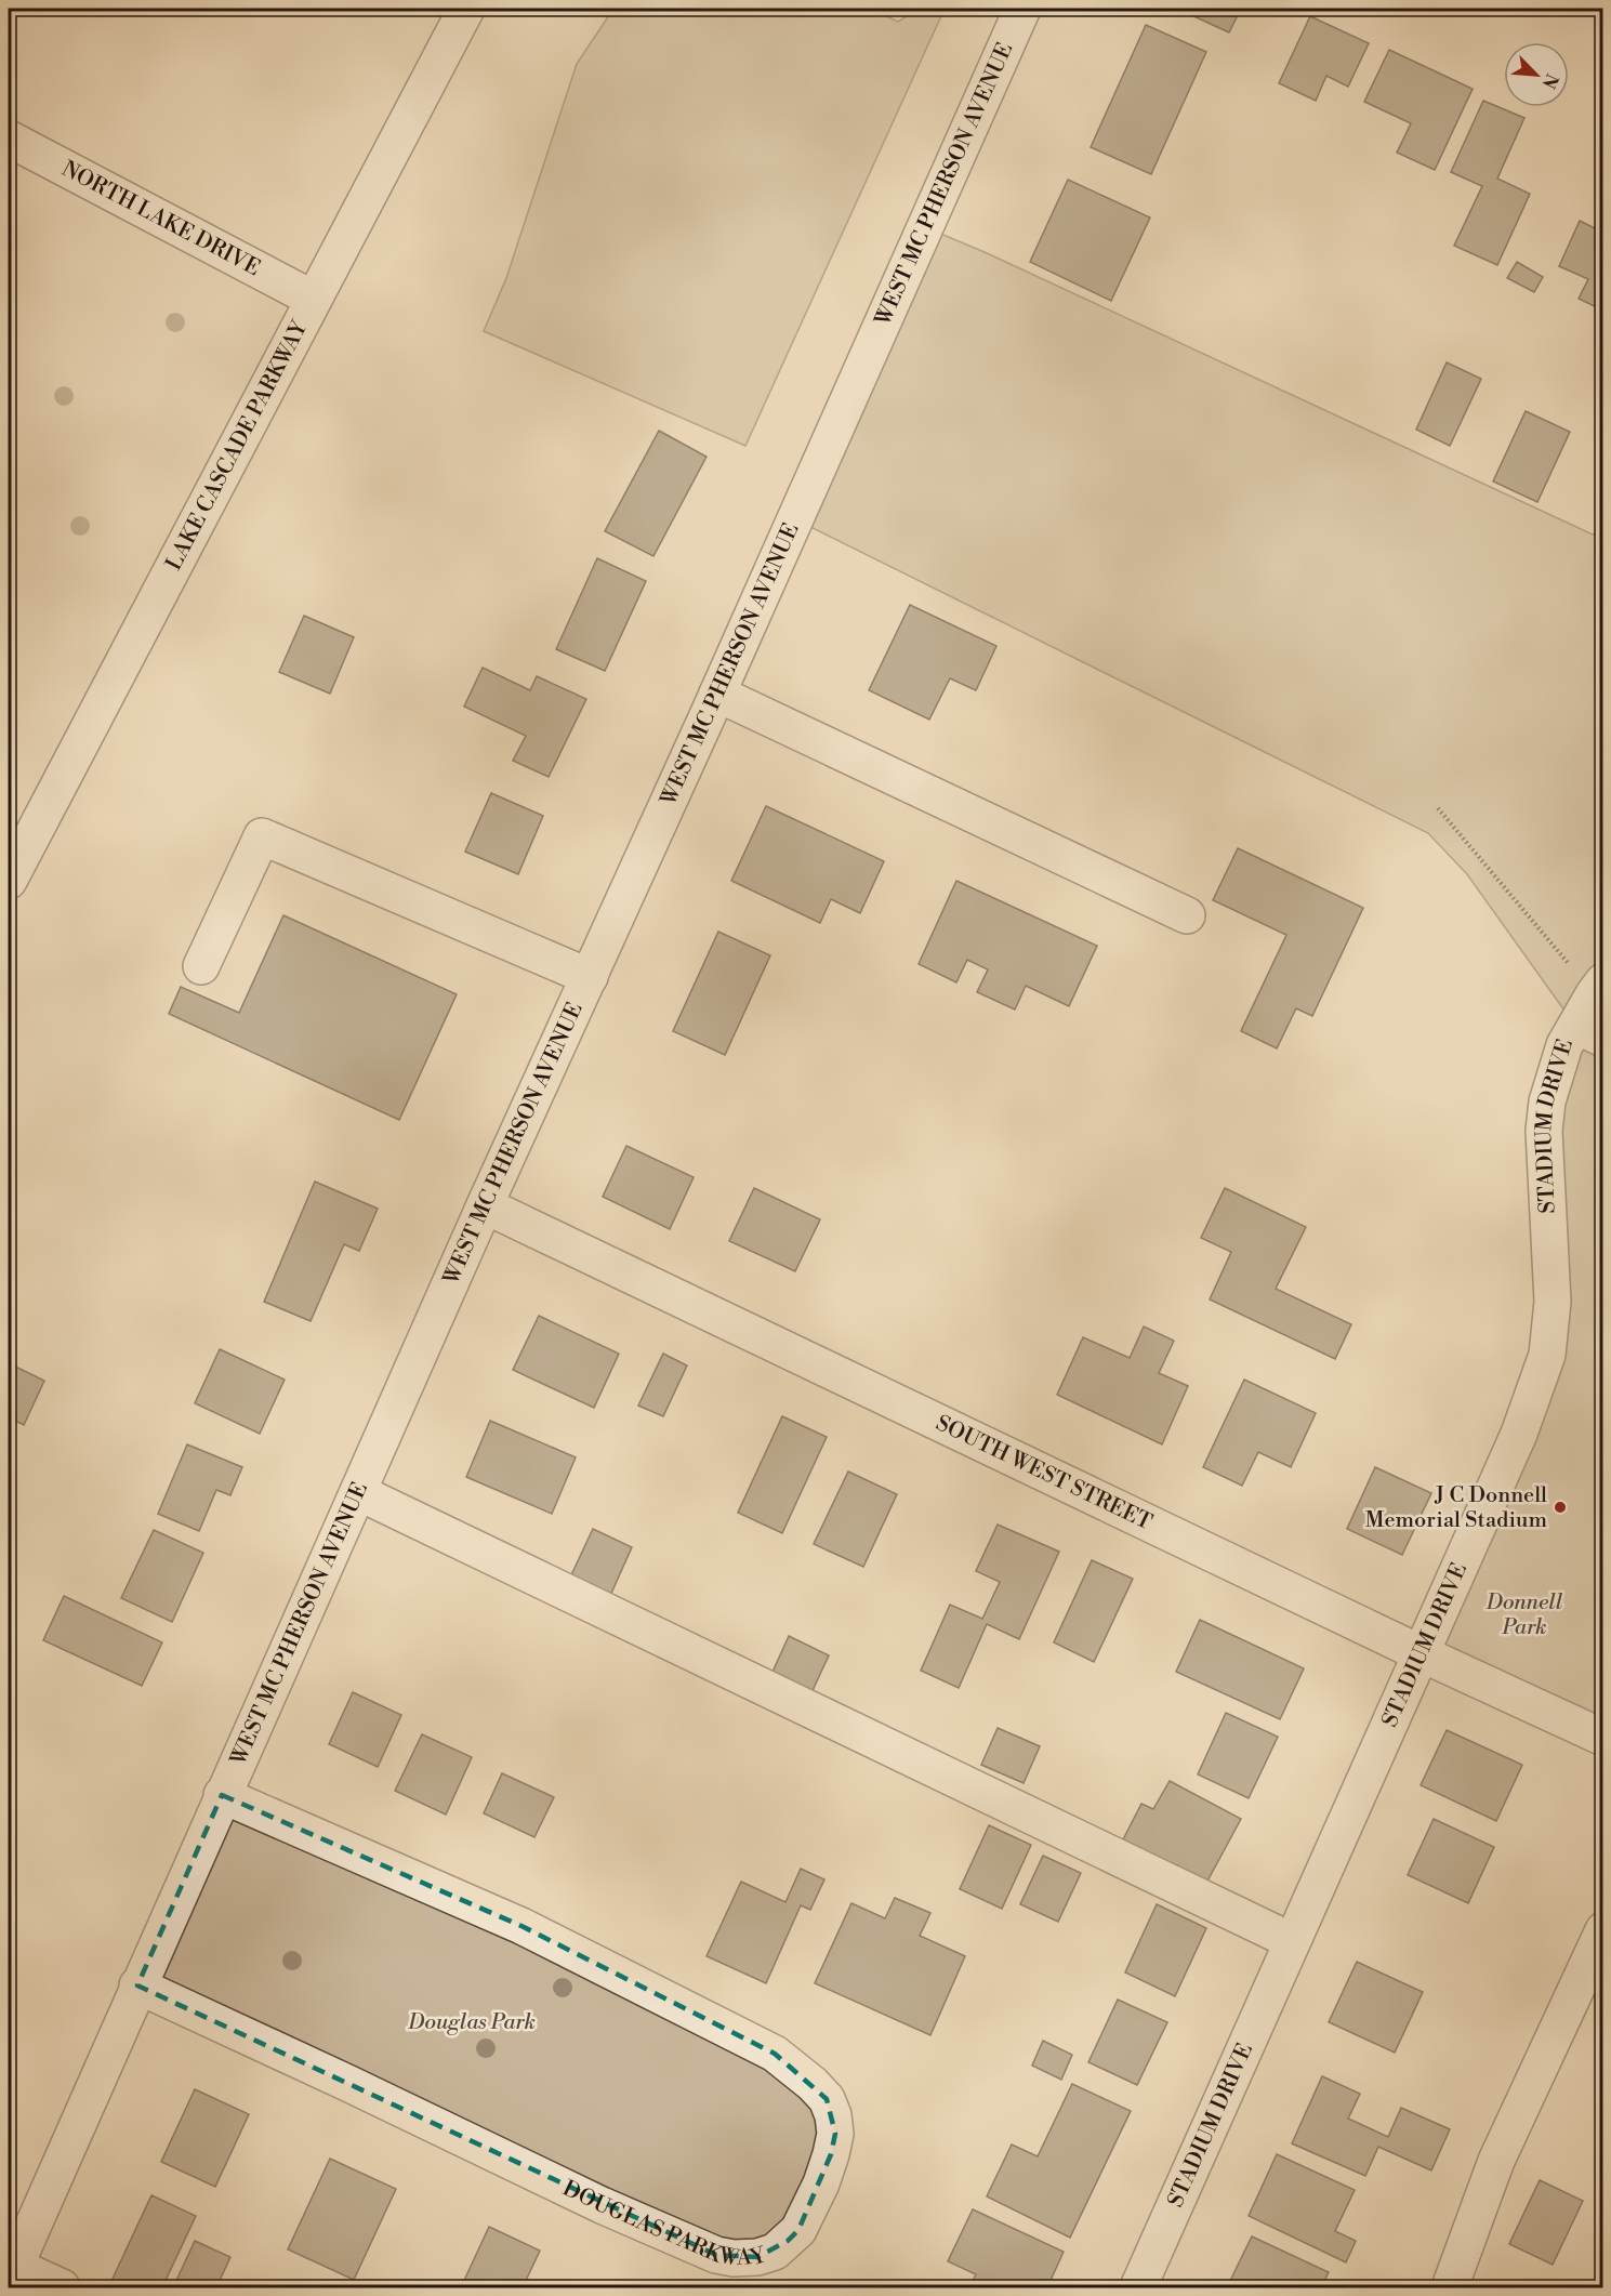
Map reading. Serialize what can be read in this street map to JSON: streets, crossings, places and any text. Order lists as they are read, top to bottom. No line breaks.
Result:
{"streets":{"street":["WEST MC PHERSON AVENUE","NORTH LAKE DRIVE","LAKE CASCADE PARKWAY","STADIUM DRIVE","SOUTH WEST STREET","DOUGLAS PARKWAY"]},"crossings":[["WEST MC PHERSON AVENUE","SOUTH WEST STREET"],["WEST MC PHERSON AVENUE","DOUGLAS PARKWAY"],["NORTH LAKE DRIVE","LAKE CASCADE PARKWAY"],["STADIUM DRIVE","SOUTH WEST STREET"]],"parks":["Donnell Park","Douglas Park"],"places":["J C Donnell Memorial Stadium"],"north":"bottom right"}
